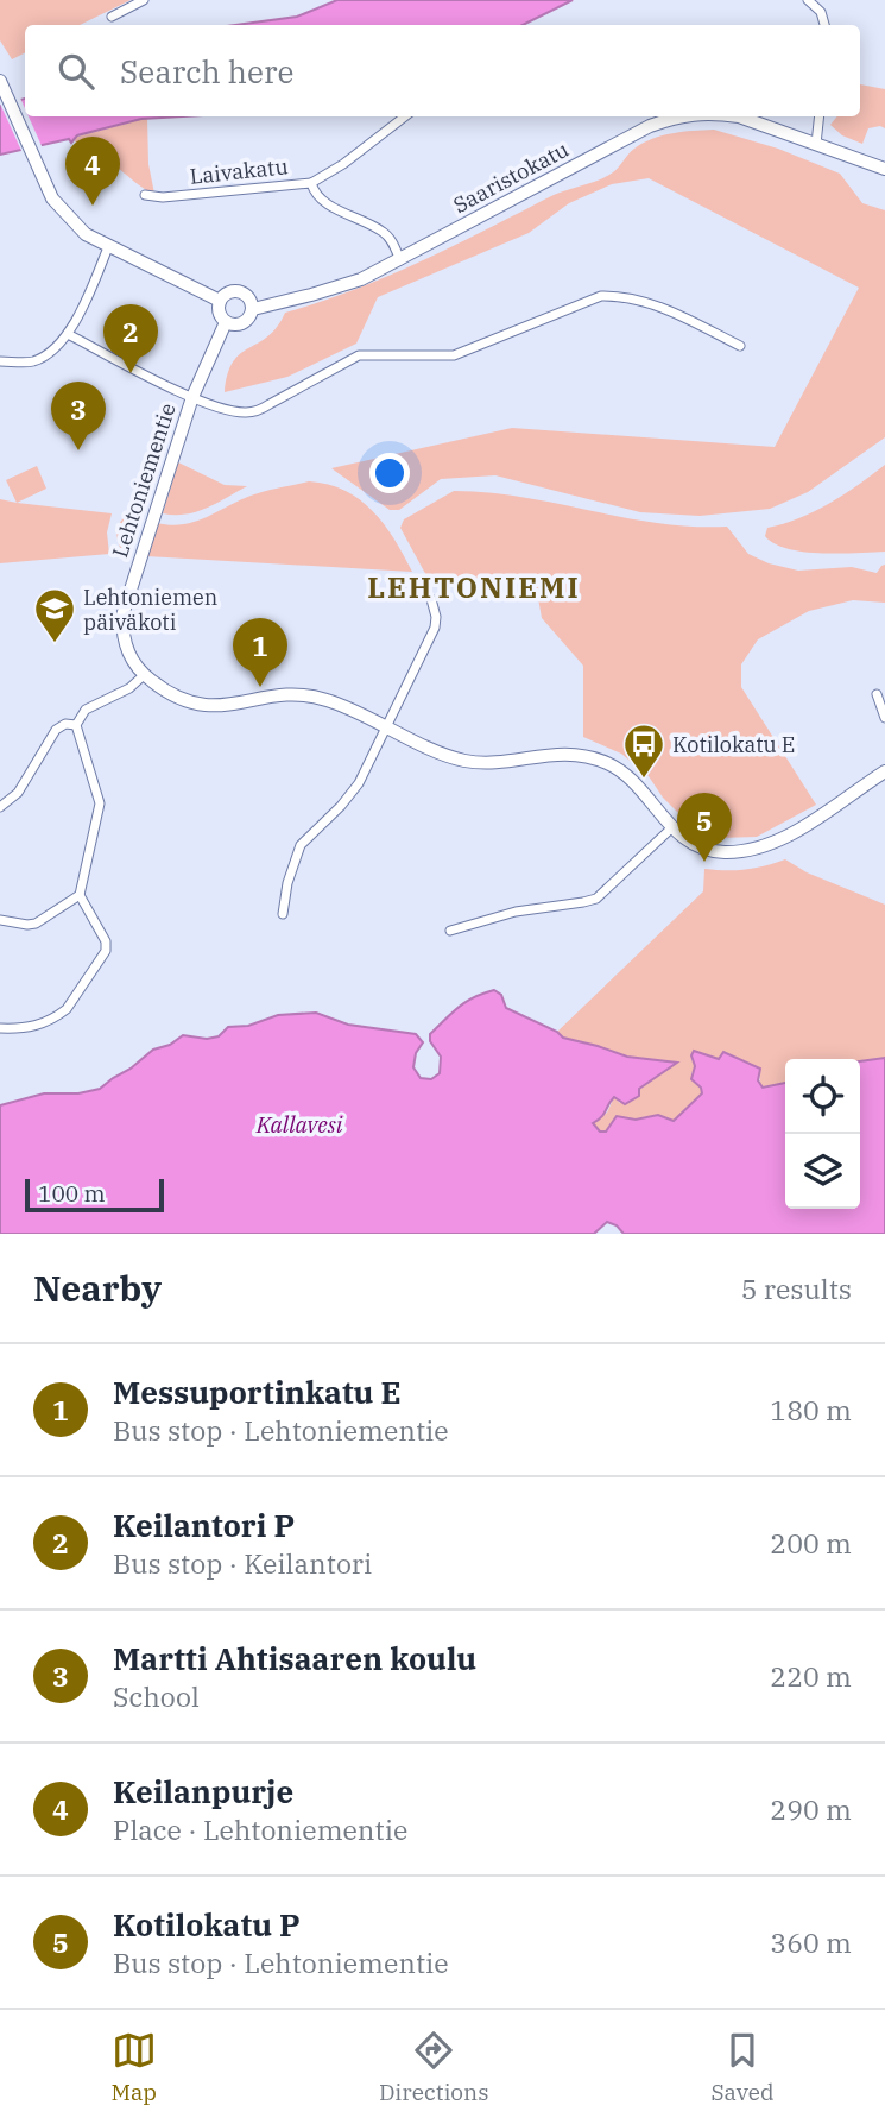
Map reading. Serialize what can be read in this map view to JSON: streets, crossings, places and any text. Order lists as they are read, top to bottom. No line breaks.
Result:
{"streets":{"street":["Laivakatu","Saaristokatu","Lehtoniementie"]},"crossings":[["Laivakatu","Saaristokatu"],["Saaristokatu","Lehtoniementie"]],"districts":["LEHTONIEMI"],"water":["Kallavesi"],"places":{"school or university":["Lehtoniemen päiväkoti"],"bus stop":["Kotilokatu E"]},"scale_bar":"100 m","page":{"search":"Search here","pins":["4","2","3","1","5"],"scale":"100 m","heading":["Nearby","5 results"],"list":[{"mark":"1","name":"Messuportinkatu E","note":"Bus stop · Lehtoniementie","value":"180 m"},{"mark":"2","name":"Keilantori P","note":"Bus stop · Keilantori","value":"200 m"},{"mark":"3","name":"Martti Ahtisaaren koulu","note":"School","value":"220 m"},{"mark":"4","name":"Keilanpurje","note":"Place · Lehtoniementie","value":"290 m"},{"mark":"5","name":"Kotilokatu P","note":"Bus stop · Lehtoniementie","value":"360 m"}],"nav":["Map","Directions","Saved"]}}
